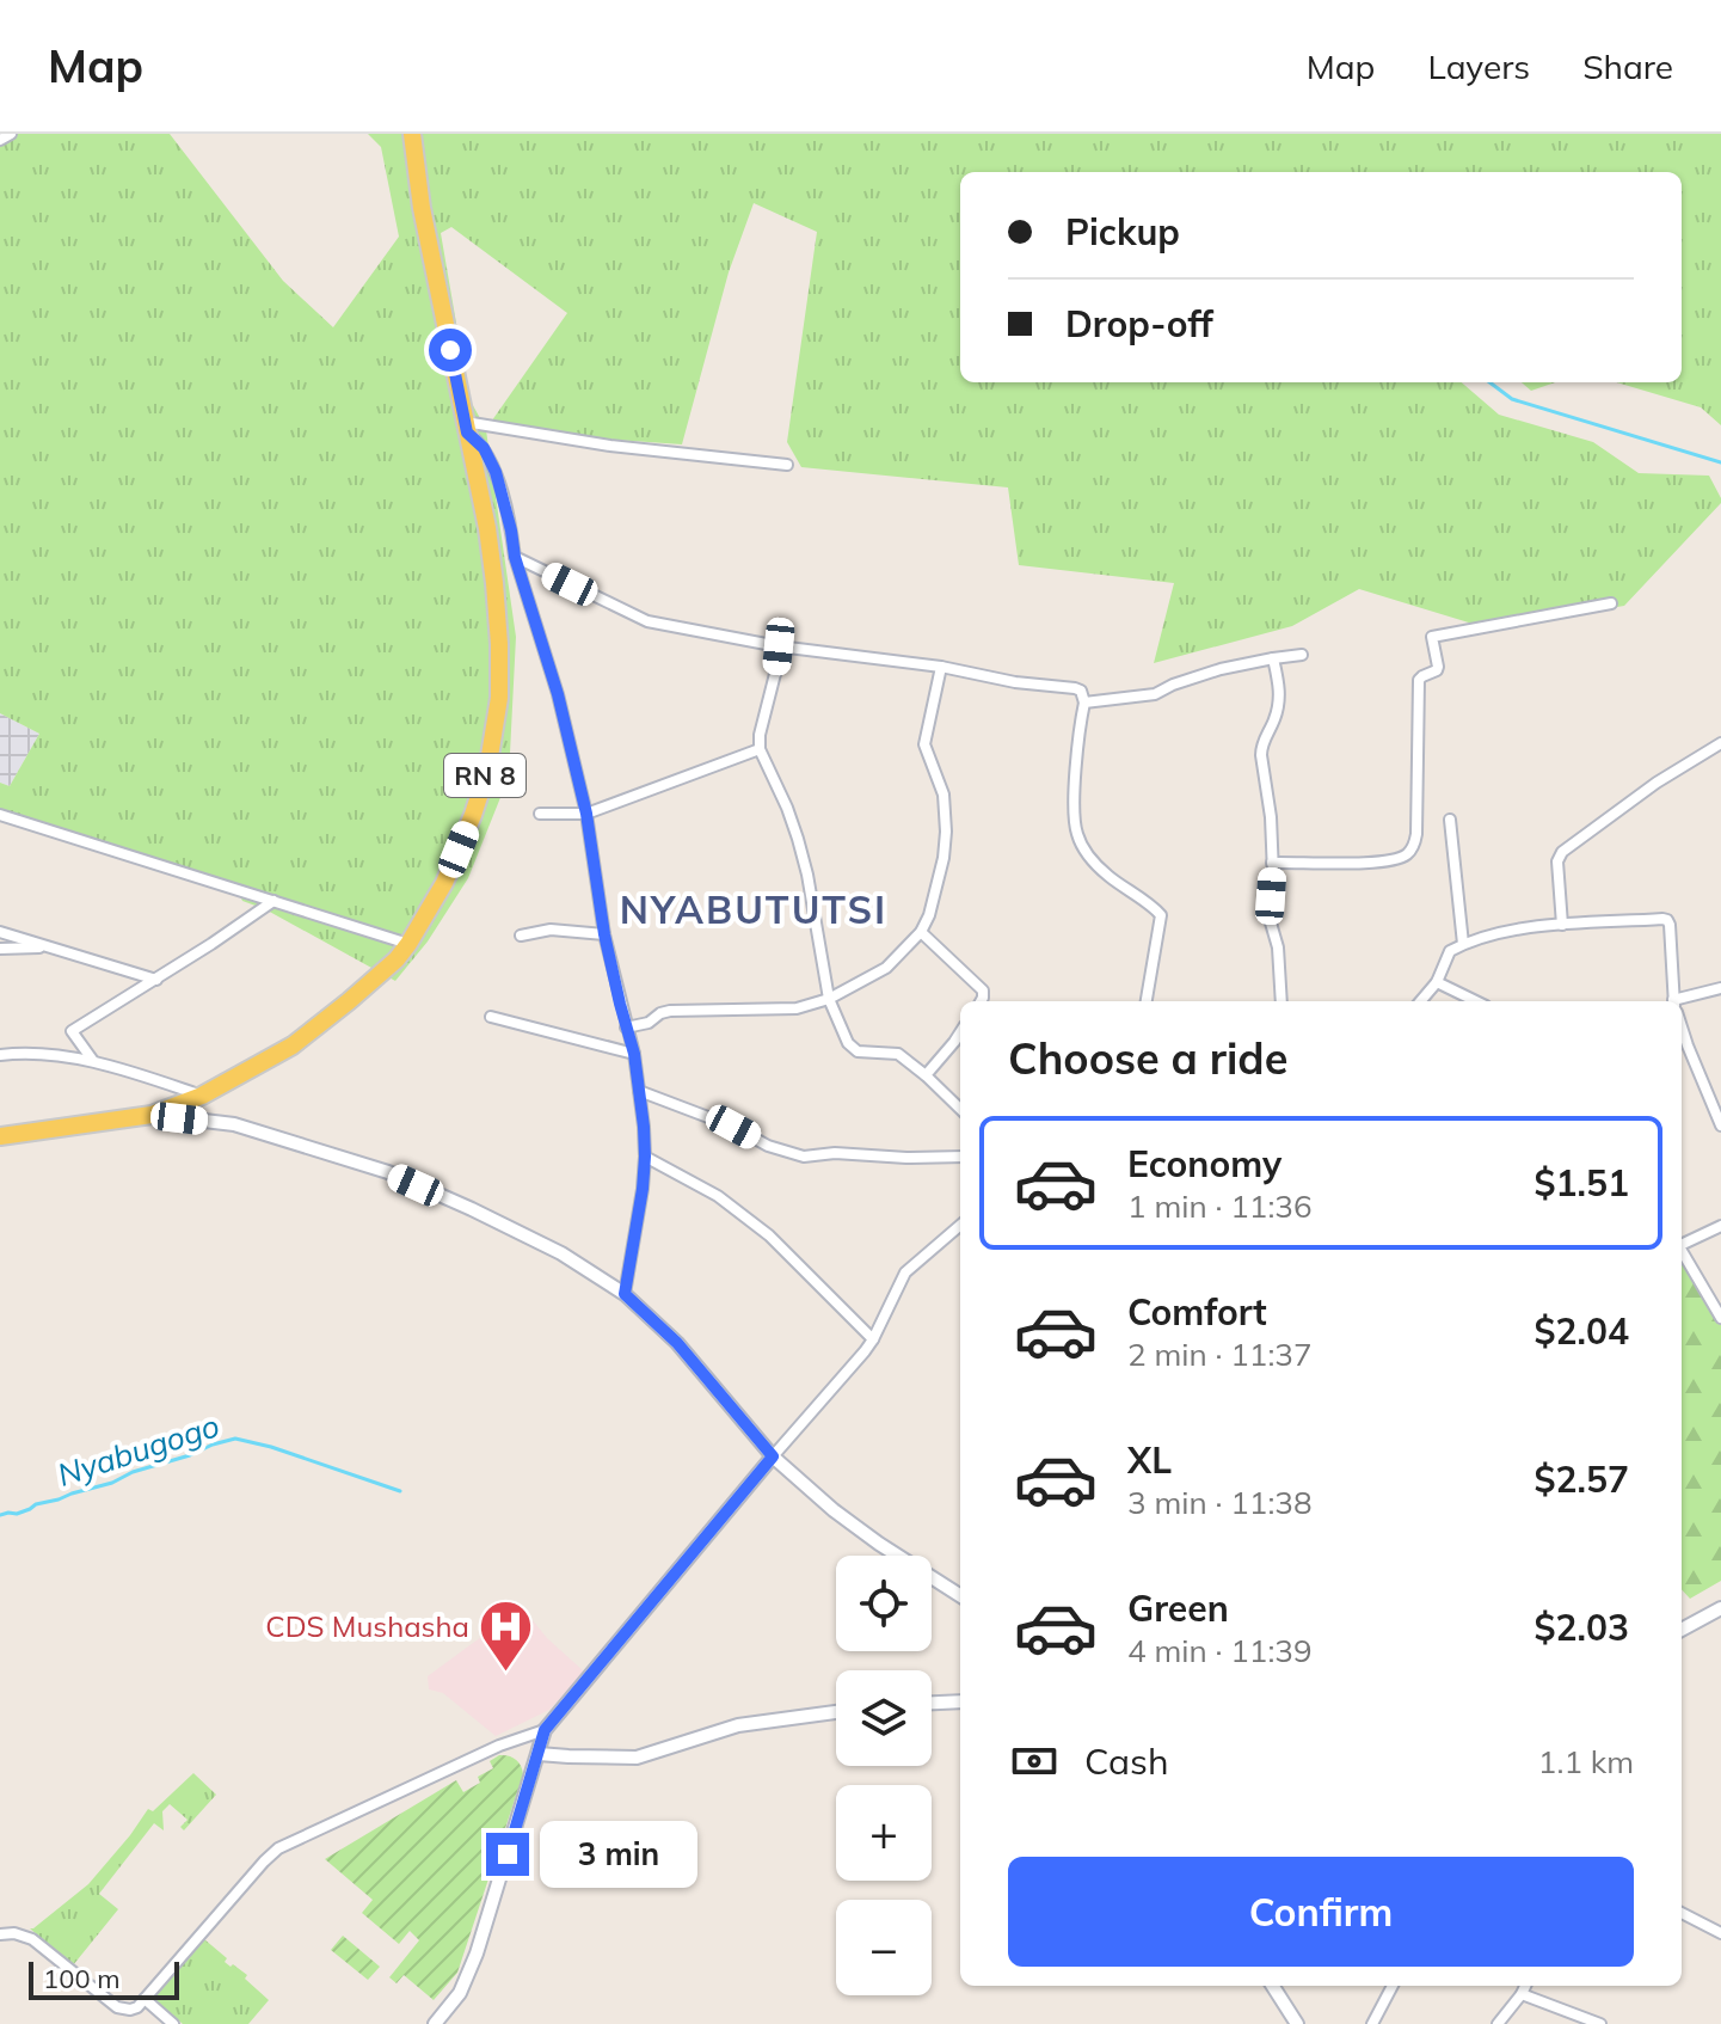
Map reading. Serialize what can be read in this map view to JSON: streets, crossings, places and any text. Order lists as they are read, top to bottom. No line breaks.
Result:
{"streets":{"main road":["RN 8"]},"districts":["NYABUTUTSI"],"water":["Nyabugogo"],"places":{"hospital":["CDS Mushasha"]},"scale_bar":"100 m","page":{"header":"Map","nav":["Map","Layers","Share"],"banner":["Pickup","Drop-off"],"heading":"Choose a ride","list":[{"name":"Economy","note":"1 min · 11:36","value":"$1.51"},{"name":"Comfort","note":"2 min · 11:37","value":"$2.04"},{"name":"XL","note":"3 min · 11:38","value":"$2.57"},{"name":"Green","note":"4 min · 11:39","value":"$2.03"}],"map_buttons":["+","−"],"pay":["Cash","1.1 km"],"bubble":"3 min","buttons":"Confirm","scale":"100 m"}}
